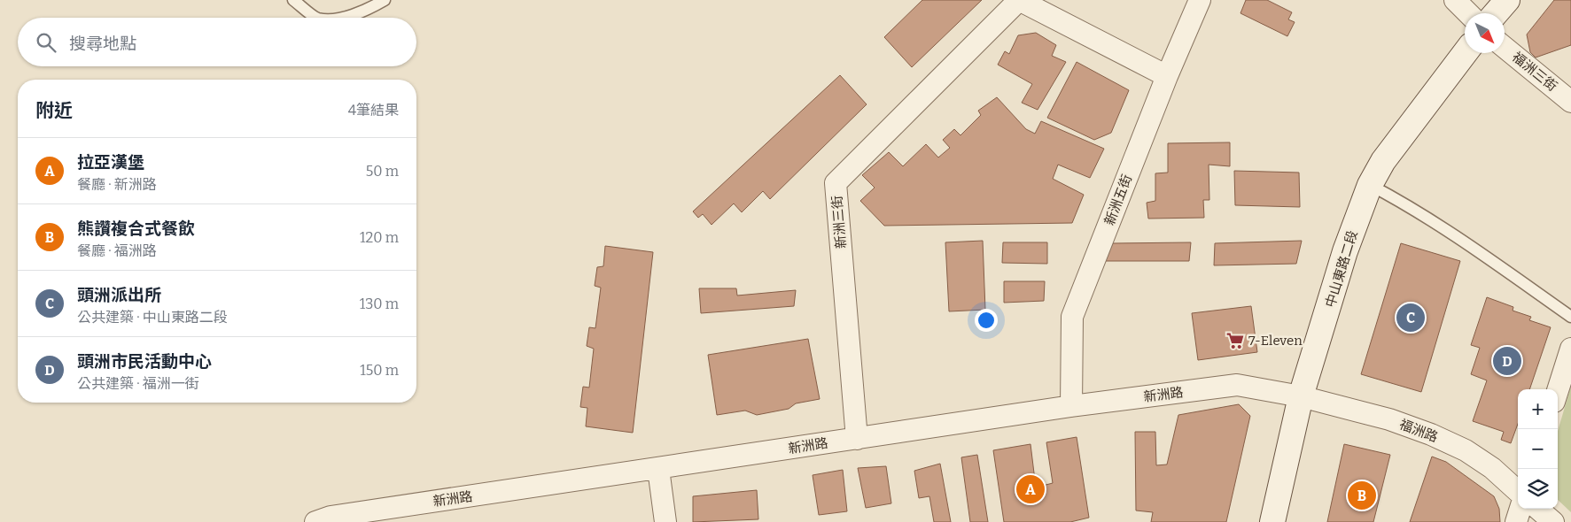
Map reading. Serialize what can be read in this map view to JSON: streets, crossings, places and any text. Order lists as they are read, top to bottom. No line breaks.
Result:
{"streets":{"main road":["中山東路二段"],"street":["福洲三街","新洲五街","新洲三街","新洲路","福洲路"]},"crossings":[["新洲五街","新洲三街"],["新洲五街","新洲路"],["新洲三街","新洲路"],["中山東路二段","新洲路"],["中山東路二段","福洲路"],["新洲路","福洲路"]],"places":{"supermarket":["7-Eleven"]},"north":"bottom right","page":{"search":"搜尋地點","heading":["附近","4筆結果"],"list":[{"mark":"A","name":"拉亞漢堡","note":"餐廳 · 新洲路","value":"50 m"},{"mark":"B","name":"熊讚複合式餐飲","note":"餐廳 · 福洲路","value":"120 m"},{"mark":"C","name":"頭洲派出所","note":"公共建築 · 中山東路二段","value":"130 m"},{"mark":"D","name":"頭洲市民活動中心","note":"公共建築 · 福洲一街","value":"150 m"}],"pins":["C","D","A","B"],"map_buttons":["+","−"]}}
